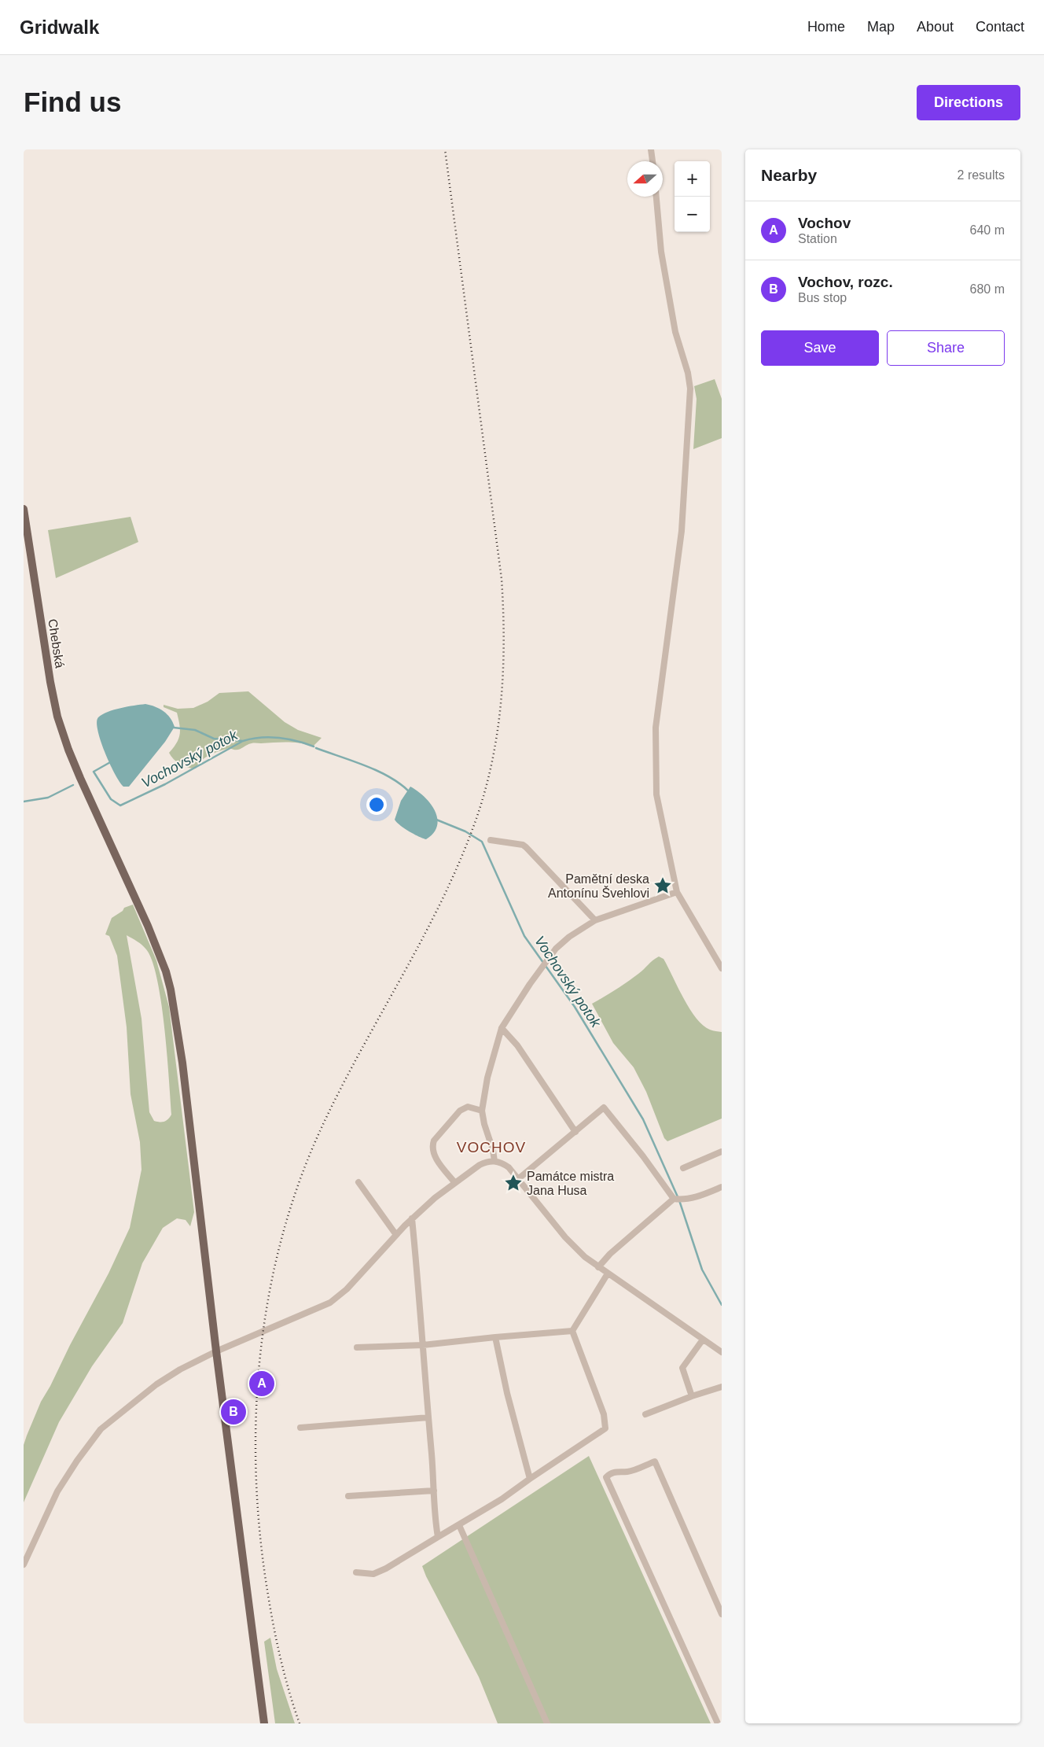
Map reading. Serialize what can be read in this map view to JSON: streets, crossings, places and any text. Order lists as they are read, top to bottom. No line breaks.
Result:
{"streets":{"main road":["Chebská"]},"districts":["VOCHOV"],"water":["Vochovský potok"],"places":{"place":["Pamětní deska Antonínu Švehlovi","Památce mistra Jana Husa"]},"north":"left","page":{"header":"Gridwalk","nav":["Home","Map","About","Contact"],"buttons":["Directions",["Save","Share"]],"title":"Find us","heading":["Nearby","2 results"],"map_buttons":["+","−"],"list":[{"mark":"A","name":"Vochov","note":"Station","value":"640 m"},{"mark":"B","name":"Vochov, rozc.","note":"Bus stop","value":"680 m"}],"pins":["A","B"]}}
